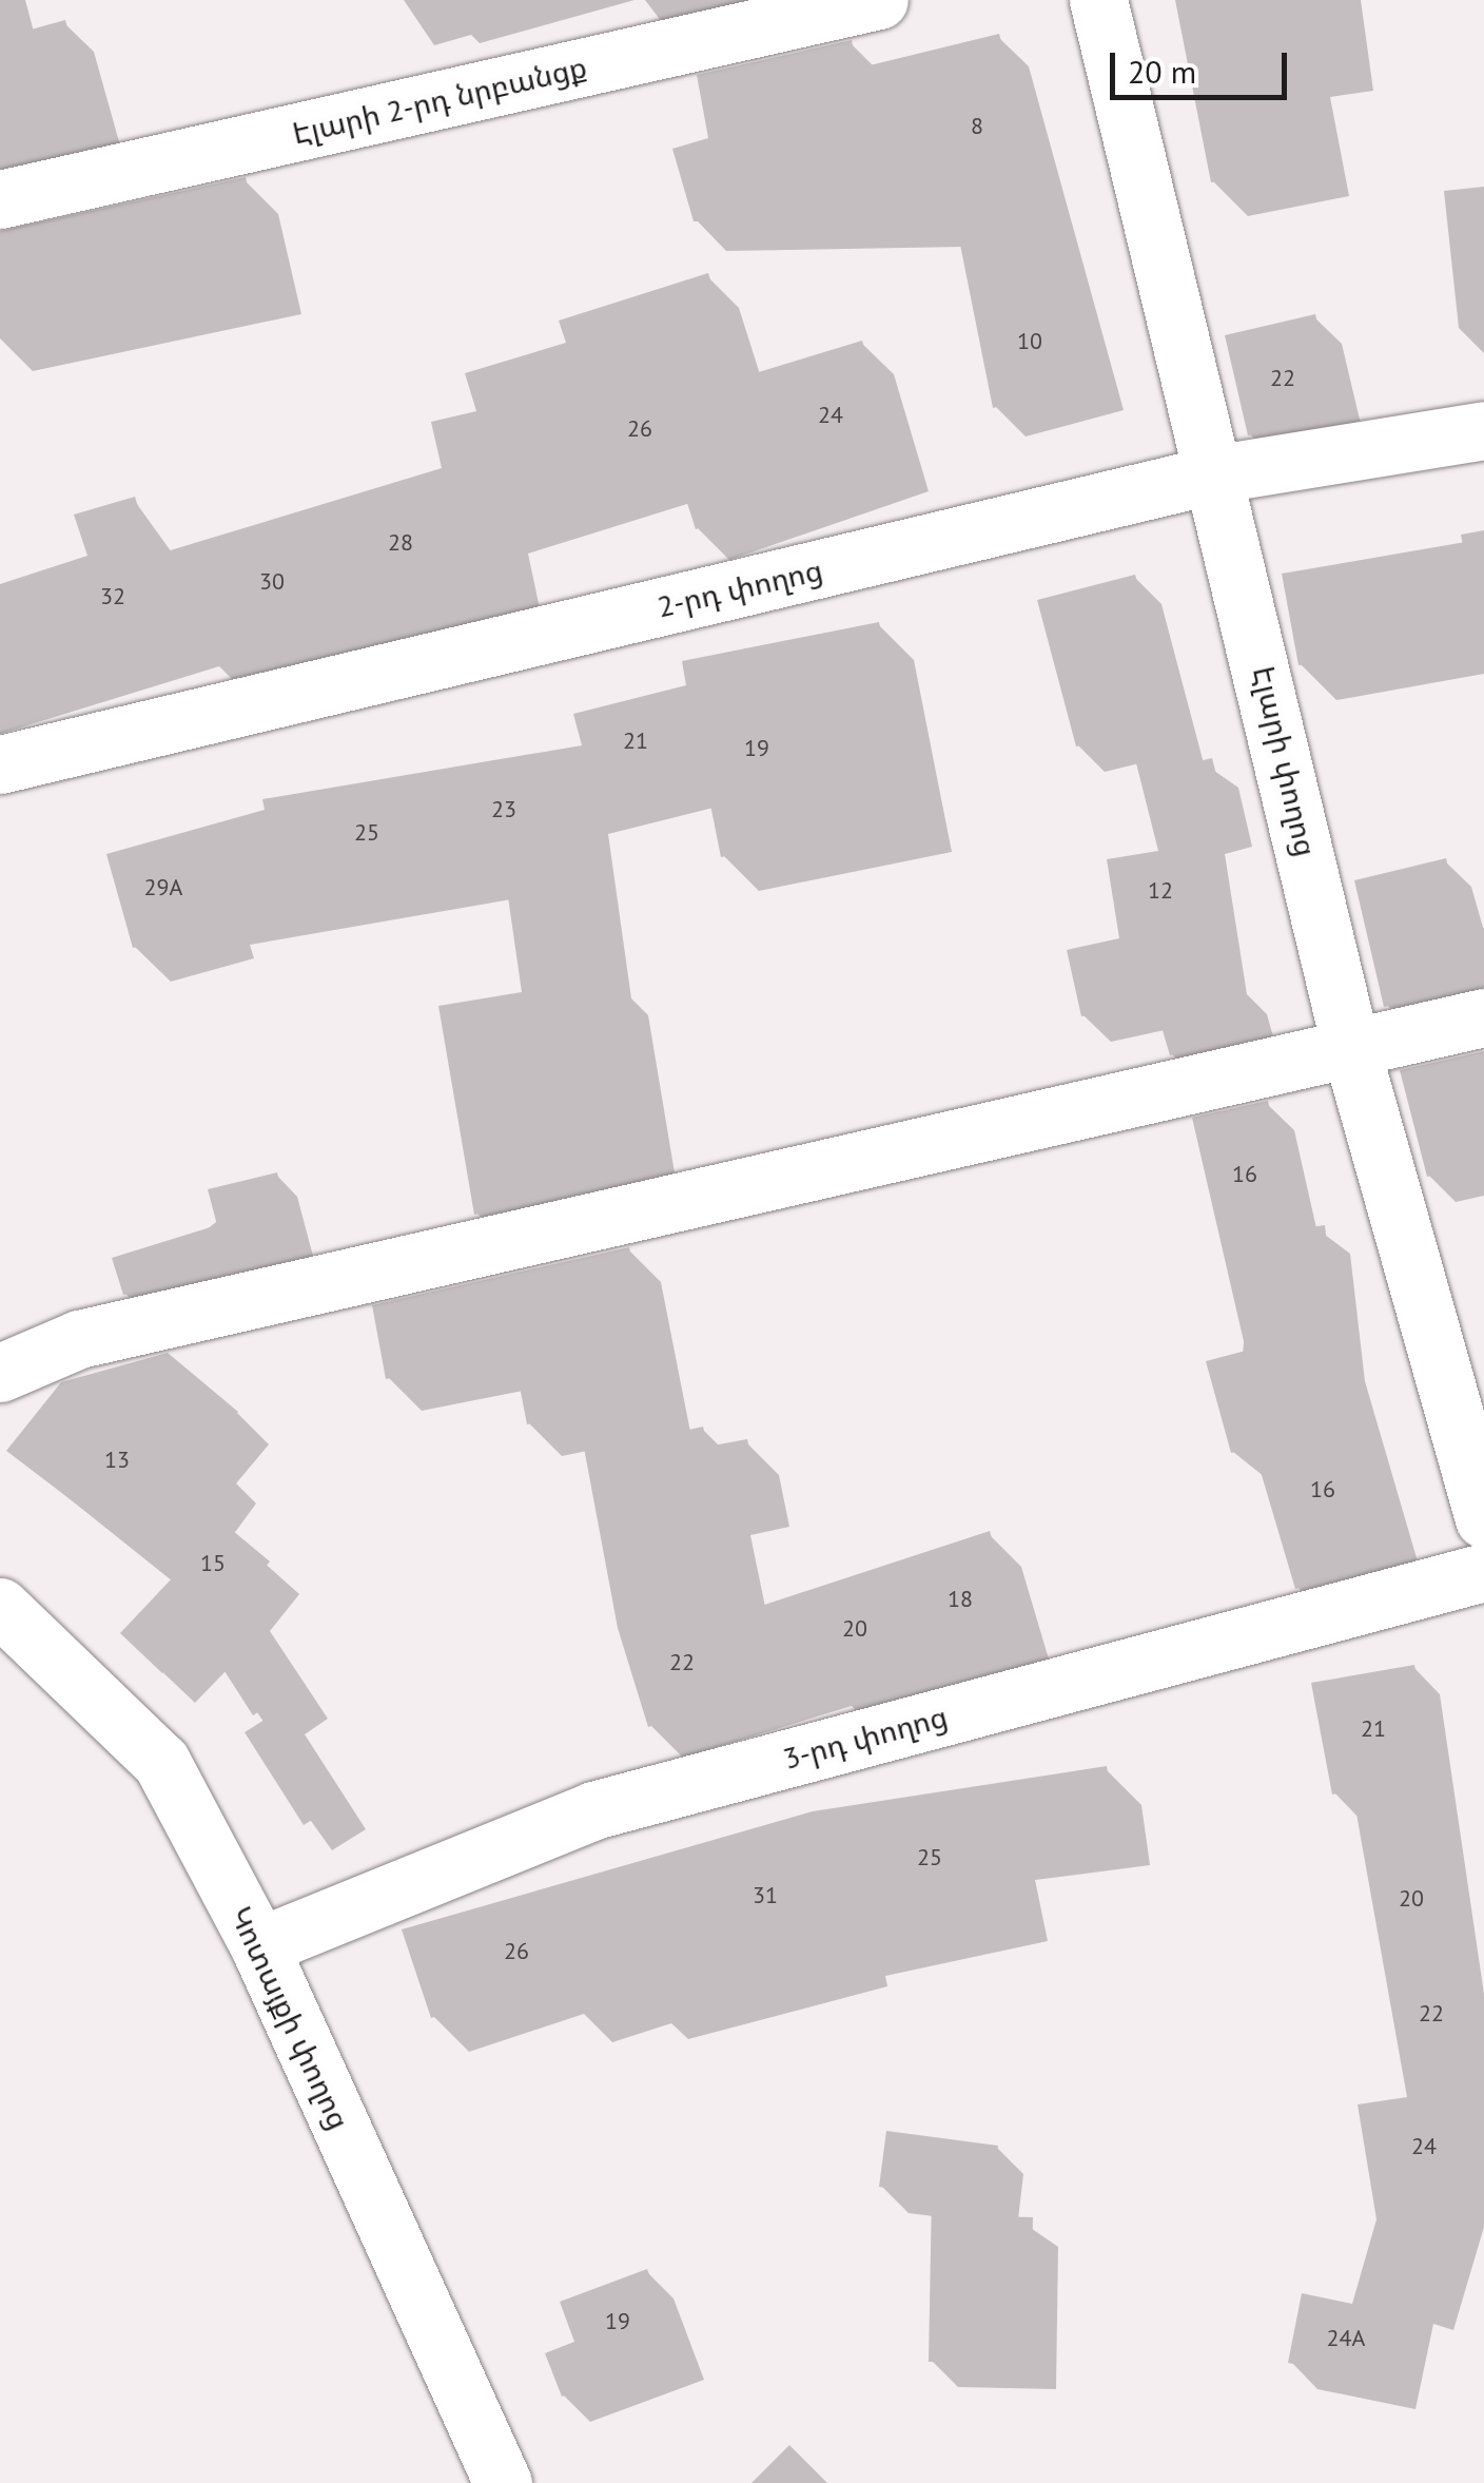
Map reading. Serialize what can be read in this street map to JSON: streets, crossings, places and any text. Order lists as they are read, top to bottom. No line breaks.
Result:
{"streets":{"street":["Էլարի 2-րդ նրբանցք","2-րդ փողոց","Էլարի փողոց","3-րդ փողոց","Կոտայքի փողոց"]},"crossings":[["2-րդ փողոց","Էլարի փողոց"],["3-րդ փողոց","Կոտայքի փողոց"]],"house_numbers":["8","10","22","24","26","28","30","32","21","19","23","25","29A","12","16","13","16","15","18","20","22","21","25","31","20","26","22","24","19","24A"],"scale_bar":"20 m"}
